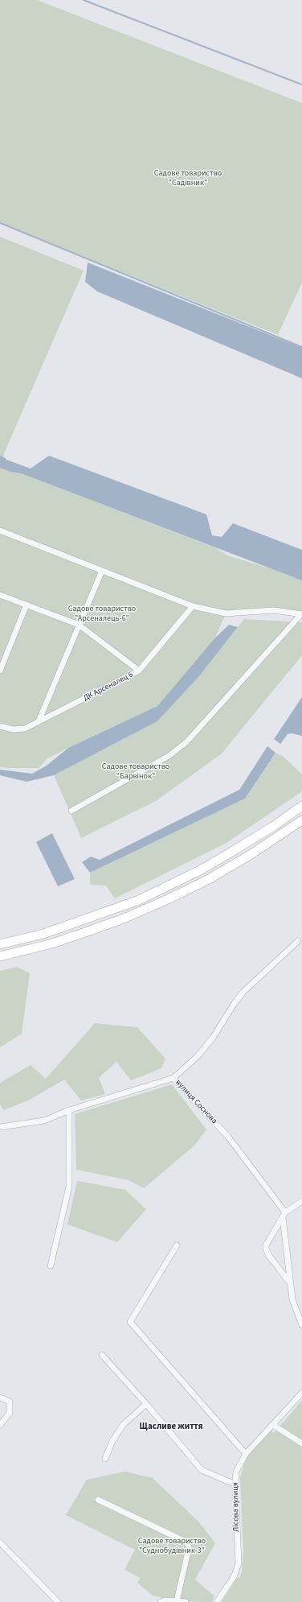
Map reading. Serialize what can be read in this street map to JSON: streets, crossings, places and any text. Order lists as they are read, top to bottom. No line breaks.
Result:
{"streets":{"street":["ДК Арсеналец 6","вулиця Соснова","Лісова вулиця"]},"districts":["Щасливе життя"],"parks":["Садове товариство \"Садівник\"","Садове товариство \"Арсеналець-6\"","Садове товариство \"Барвінок\"","Садове товариство \"Суднобудівник-3\""]}
